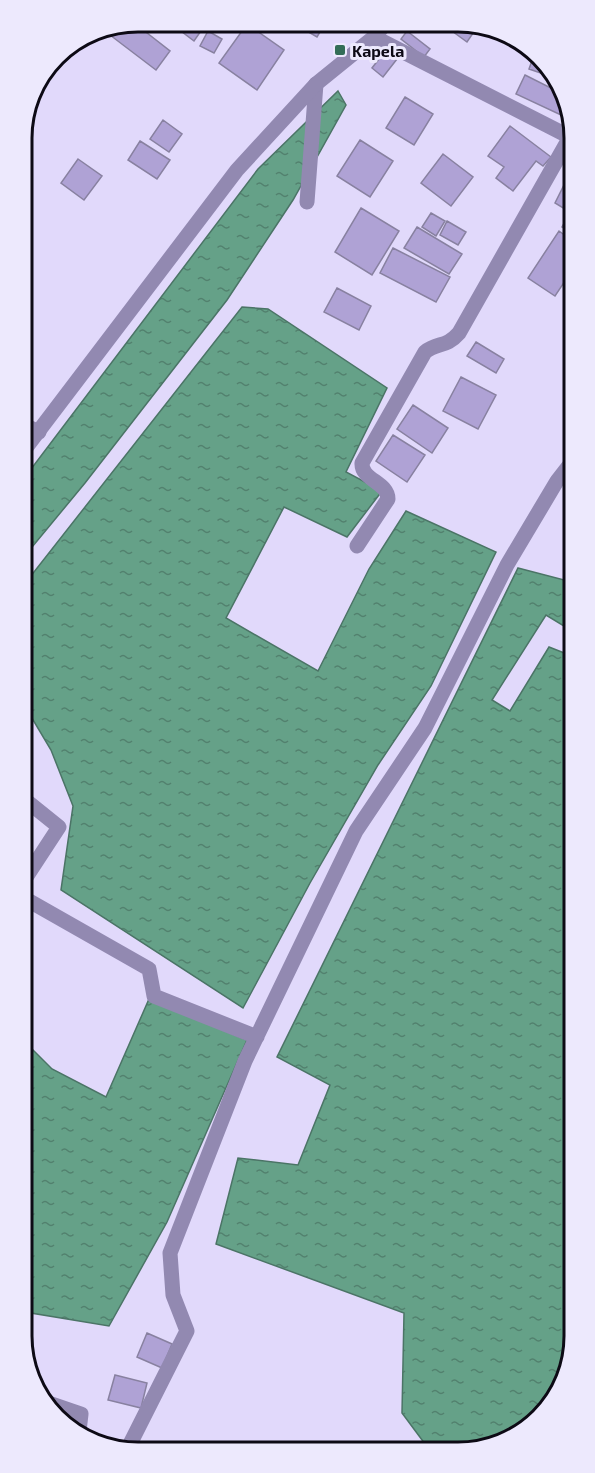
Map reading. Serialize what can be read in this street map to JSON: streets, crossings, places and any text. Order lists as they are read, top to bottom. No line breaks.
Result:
{"places":{"transit":["Kapela"]}}
